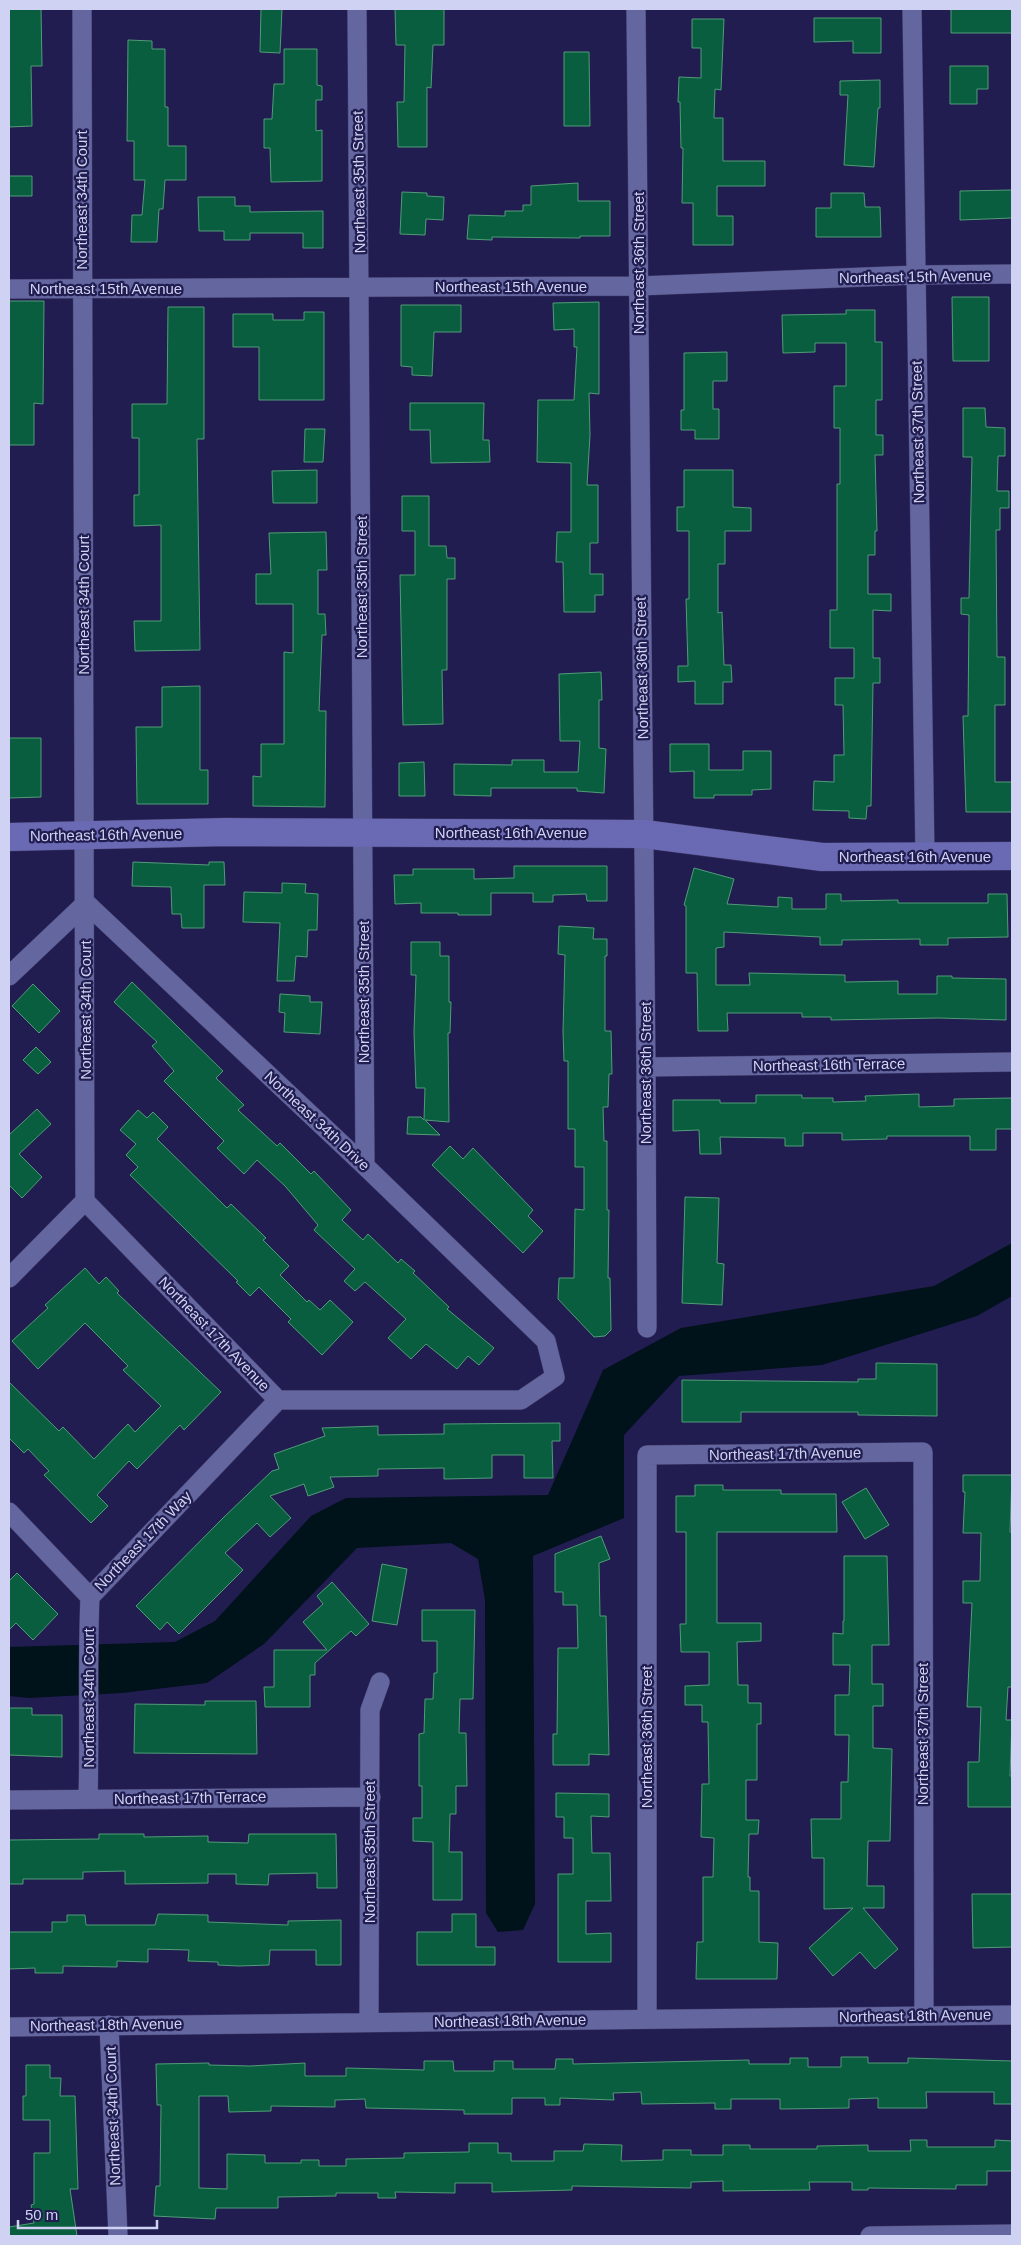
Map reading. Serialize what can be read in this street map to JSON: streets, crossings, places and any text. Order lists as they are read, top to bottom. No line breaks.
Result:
{"streets":{"street":["Northeast 35th Street","Northeast 34th Court","Northeast 36th Street","Northeast 15th Avenue","Northeast 37th Street","Northeast 16th Avenue","Northeast 16th Terrace","Northeast 34th Drive","Northeast 17th Avenue","Northeast 17th Way","Northeast 17th Terrace","Northeast 18th Avenue"]},"crossings":[["Northeast 35th Street","Northeast 15th Avenue"],["Northeast 35th Street","Northeast 16th Avenue"],["Northeast 35th Street","Northeast 34th Drive"],["Northeast 35th Street","Northeast 17th Terrace"],["Northeast 35th Street","Northeast 18th Avenue"],["Northeast 34th Court","Northeast 15th Avenue"],["Northeast 34th Court","Northeast 16th Avenue"],["Northeast 34th Court","Northeast 34th Drive"],["Northeast 34th Court","Northeast 17th Avenue"],["Northeast 34th Court","Northeast 17th Way"],["Northeast 34th Court","Northeast 17th Terrace"],["Northeast 34th Court","Northeast 18th Avenue"],["Northeast 36th Street","Northeast 15th Avenue"],["Northeast 36th Street","Northeast 16th Avenue"],["Northeast 36th Street","Northeast 16th Terrace"],["Northeast 36th Street","Northeast 17th Avenue"],["Northeast 36th Street","Northeast 18th Avenue"],["Northeast 15th Avenue","Northeast 37th Street"],["Northeast 37th Street","Northeast 16th Avenue"],["Northeast 37th Street","Northeast 17th Avenue"],["Northeast 37th Street","Northeast 18th Avenue"],["Northeast 34th Drive","Northeast 17th Avenue"],["Northeast 17th Avenue","Northeast 17th Way"]],"scale_bar":"50 m"}
